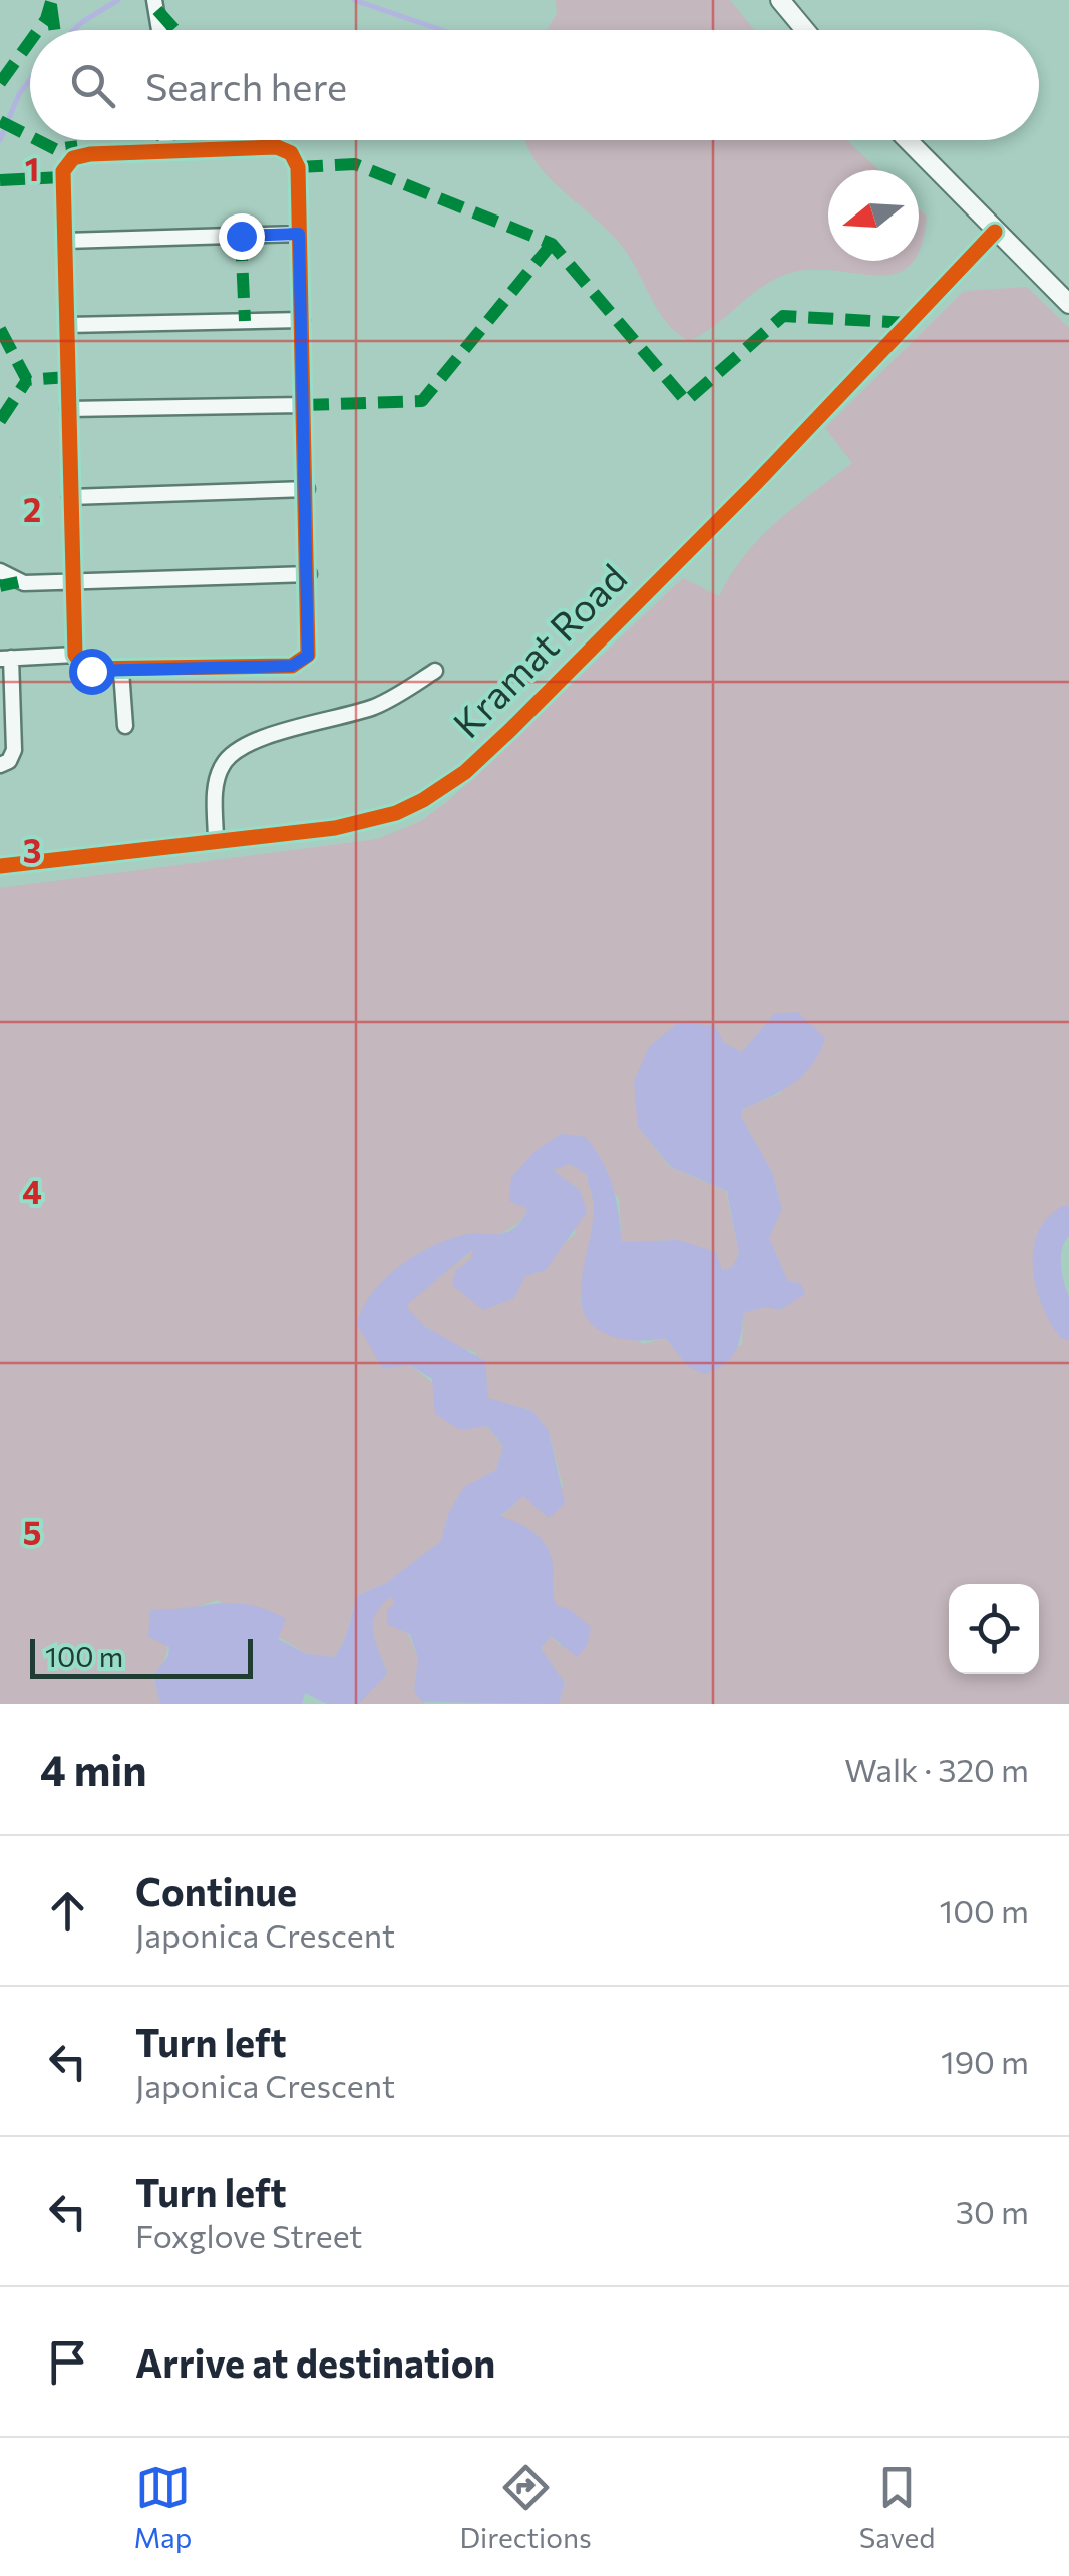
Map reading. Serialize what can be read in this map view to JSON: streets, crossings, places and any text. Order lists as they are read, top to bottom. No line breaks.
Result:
{"streets":{"street":["Kramat Road"]},"scale_bar":"100 m","north":"left","page":{"search":"Search here","scale":"100 m","heading":["4 min","Walk · 320 m"],"list":[["Continue","Japonica Crescent","100 m"],["Turn left","Japonica Crescent","190 m"],["Turn left","Foxglove Street","30 m"],"Arrive at destination"],"nav":["Map","Directions","Saved"]},"grid":{"rows":["1","2","3","4","5"]}}
